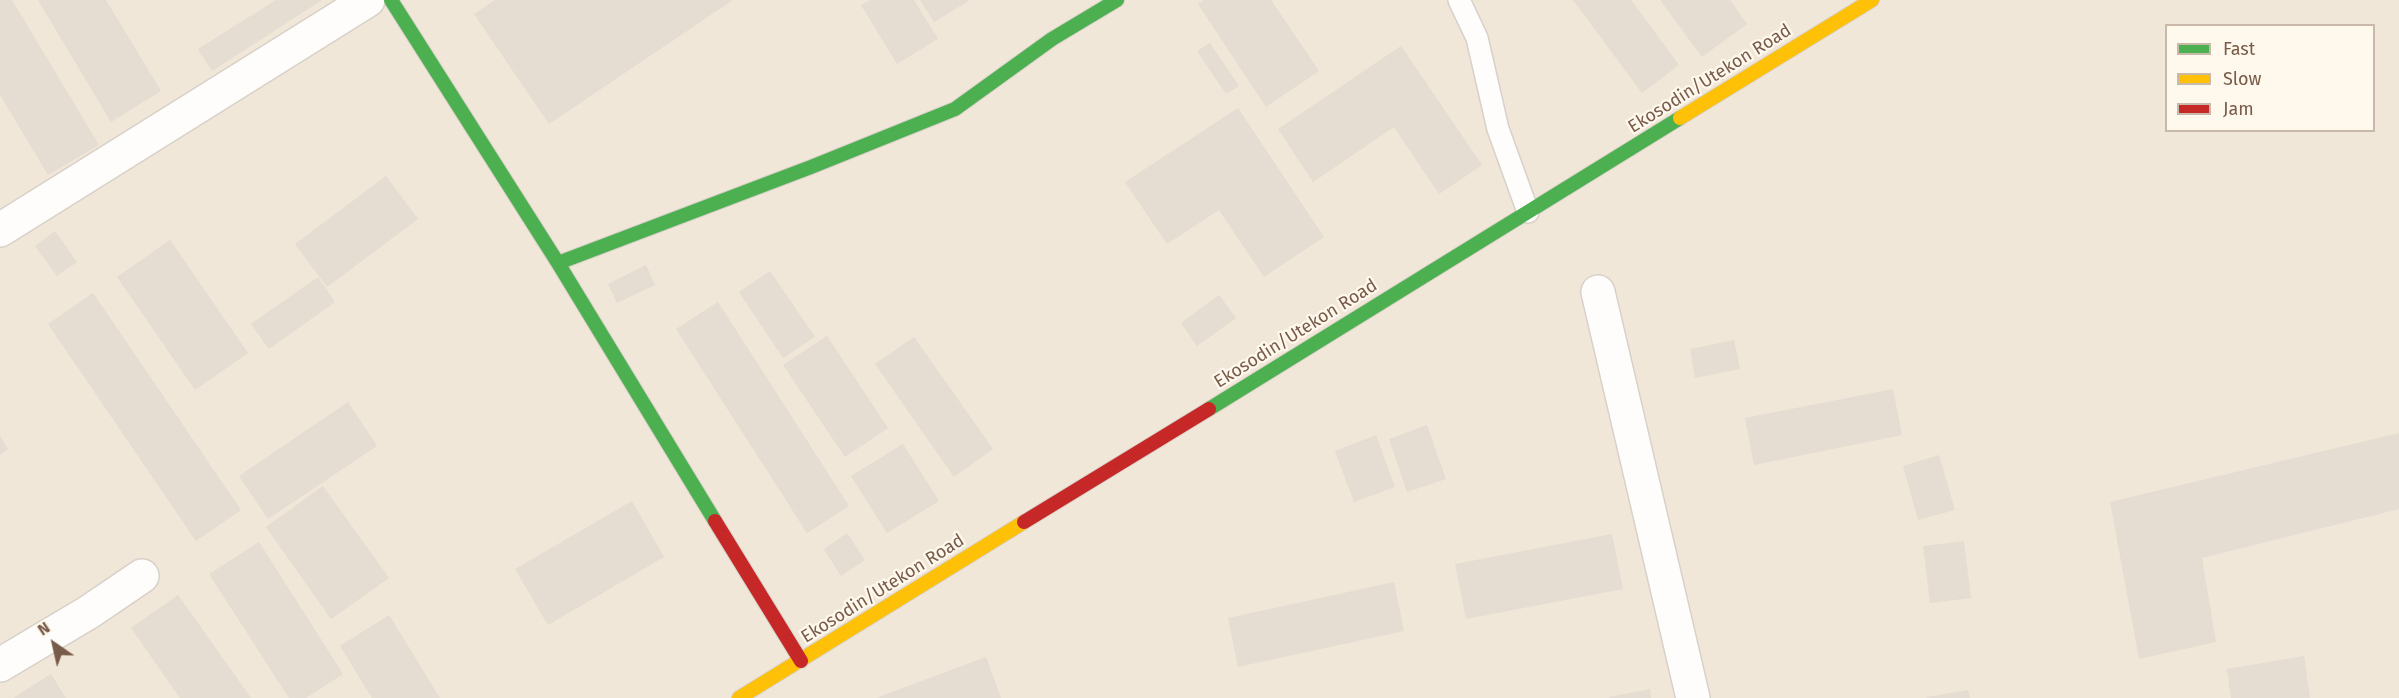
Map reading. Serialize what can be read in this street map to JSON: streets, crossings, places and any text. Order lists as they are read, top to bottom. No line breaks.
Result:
{"streets":{"street":["Ekosodin/Utekon Road"]},"legend":["Fast","Slow","Jam"],"north":"top left"}
